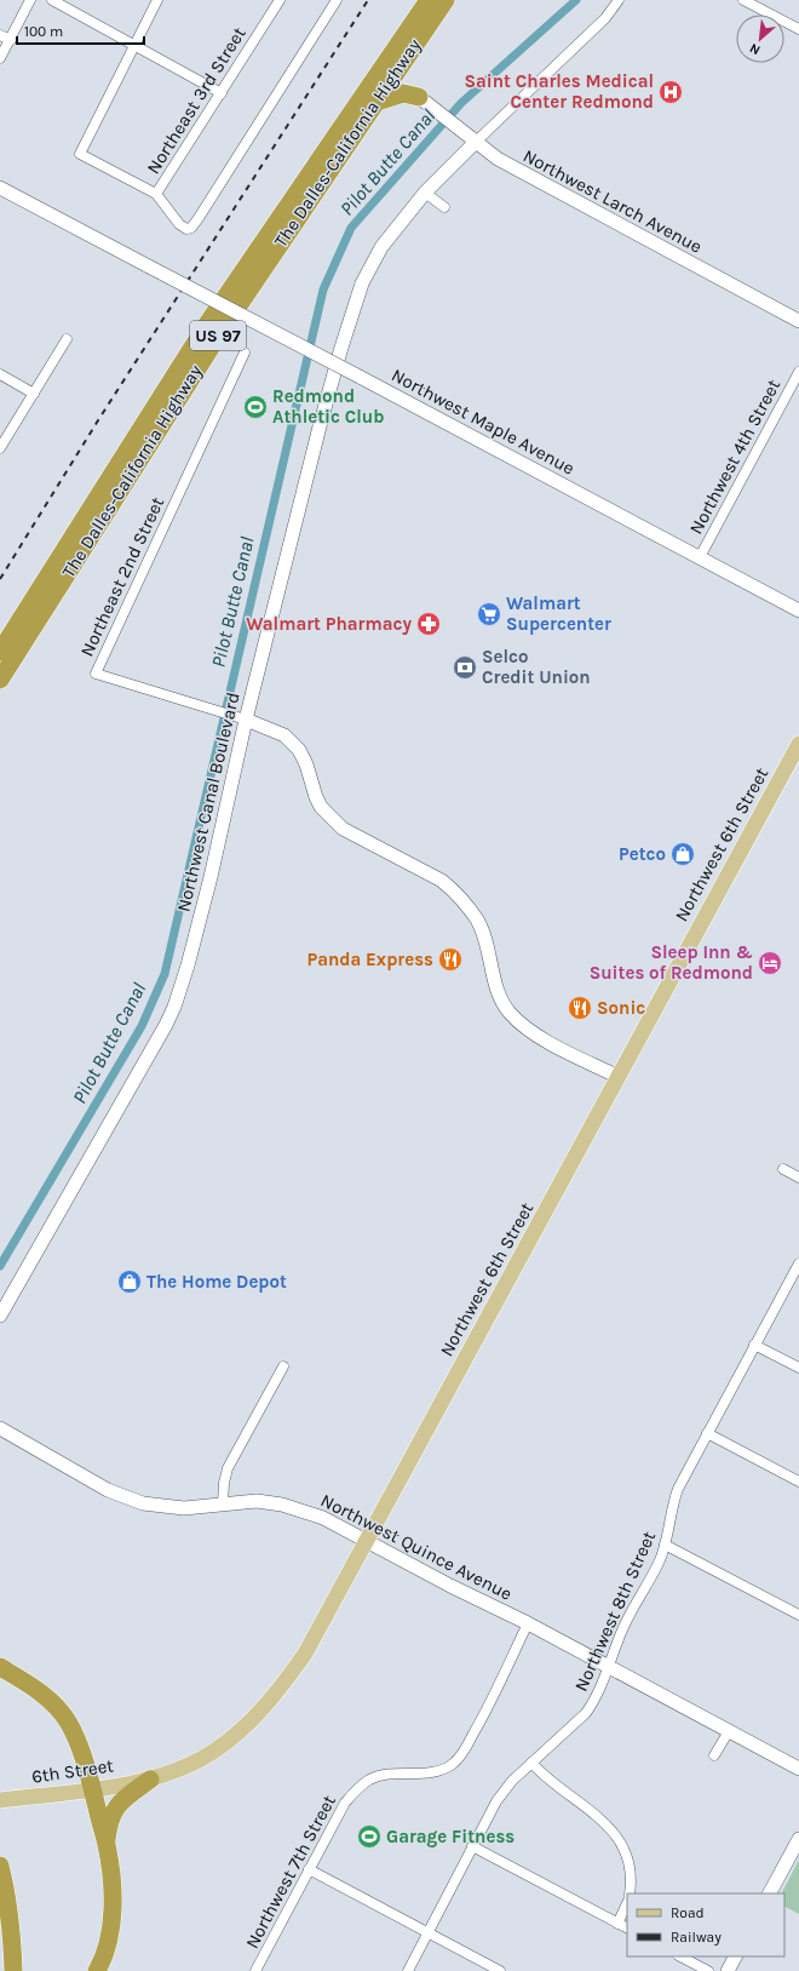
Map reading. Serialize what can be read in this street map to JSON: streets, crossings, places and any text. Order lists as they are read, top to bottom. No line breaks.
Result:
{"streets":{"highway":["The Dalles-California Highway","US 97"],"main road":["Northwest 6th Street","6th Street"],"street":["Northeast 3rd Street","Northwest Larch Avenue","Northwest Maple Avenue","Northwest 4th Street","Northeast 2nd Street","Northwest Canal Boulevard","Northwest Quince Avenue","Northwest 8th Street","Northwest 7th Street"]},"crossings":[["Northwest Larch Avenue","Northwest Canal Boulevard"],["Northwest Maple Avenue","Northwest 4th Street"],["Northeast 2nd Street","Northwest Canal Boulevard"],["Northwest 6th Street","Northwest Quince Avenue"],["Northwest 6th Street","6th Street"],["Northwest Quince Avenue","Northwest 8th Street"],["Northwest Quince Avenue","Northwest 7th Street"]],"water":["Pilot Butte Canal"],"places":{"hospital":["Saint Charles Medical Center Redmond"],"sports":["Redmond Athletic Club","Garage Fitness"],"supermarket":["Walmart Supercenter"],"pharmacy":["Walmart Pharmacy"],"bank":["Selco Credit Union"],"shop":["Petco","The Home Depot"],"restaurant":["Panda Express","Sonic"],"hotel":["Sleep Inn & Suites of Redmond"]},"legend":["Road","Railway"],"scale_bar":"100 m","north":"bottom left"}
